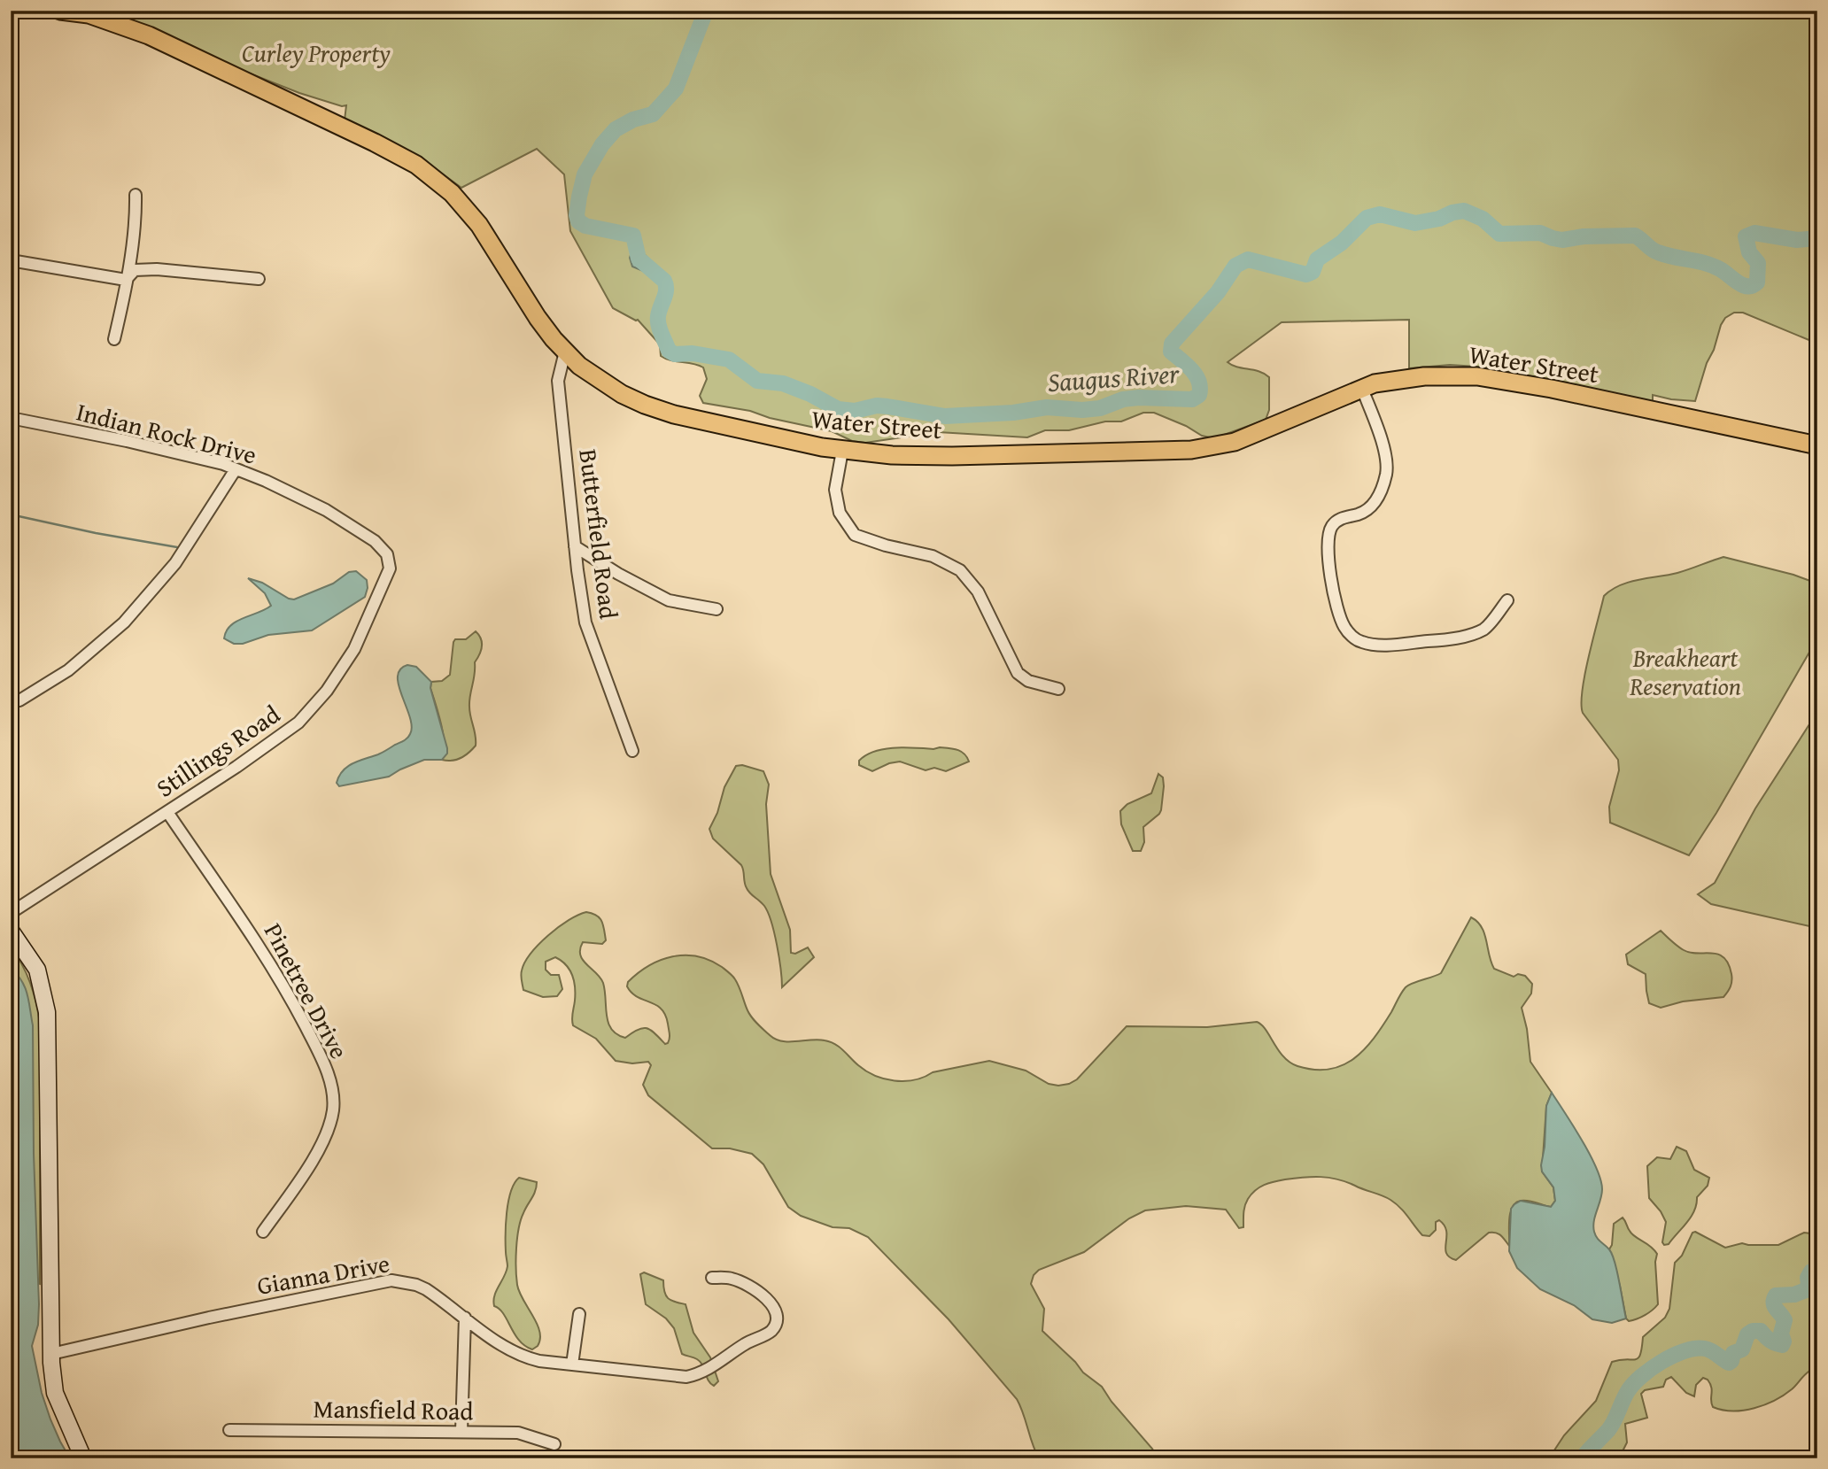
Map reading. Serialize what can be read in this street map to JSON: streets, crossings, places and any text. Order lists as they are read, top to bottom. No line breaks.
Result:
{"streets":{"main road":["Water Street"],"street":["Indian Rock Drive","Butterfield Road","Stillings Road","Pinetree Drive","Gianna Drive","Mansfield Road"]},"crossings":[["Water Street","Butterfield Road"],["Indian Rock Drive","Stillings Road"],["Stillings Road","Pinetree Drive"]],"water":["Saugus River"],"parks":["Curley Property","Breakheart Reservation"]}
